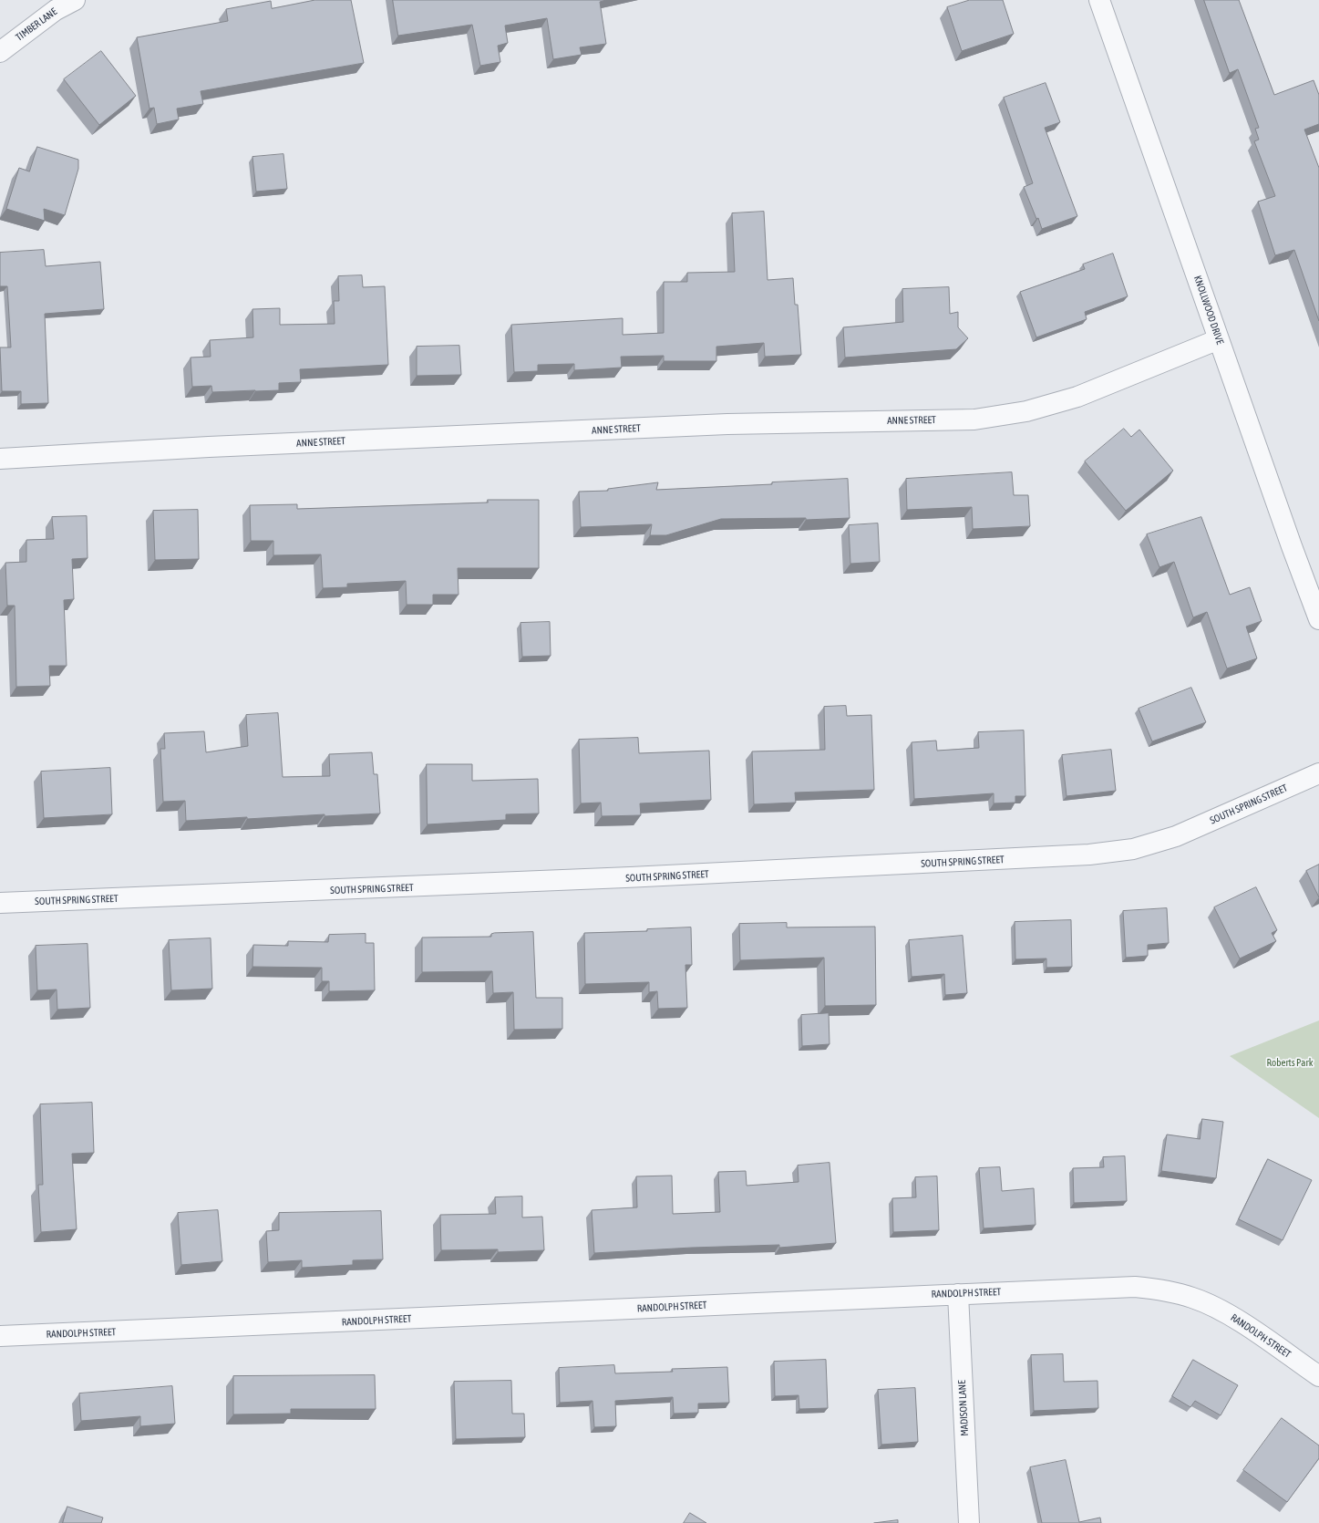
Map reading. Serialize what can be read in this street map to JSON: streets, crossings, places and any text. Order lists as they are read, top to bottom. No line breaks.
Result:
{"streets":{"street":["TIMBER LANE","KNOLLWOOD DRIVE","ANNE STREET","SOUTH SPRING STREET","RANDOLPH STREET","MADISON LANE"]},"crossings":[["KNOLLWOOD DRIVE","ANNE STREET"],["RANDOLPH STREET","MADISON LANE"]],"parks":["Roberts Park"]}
